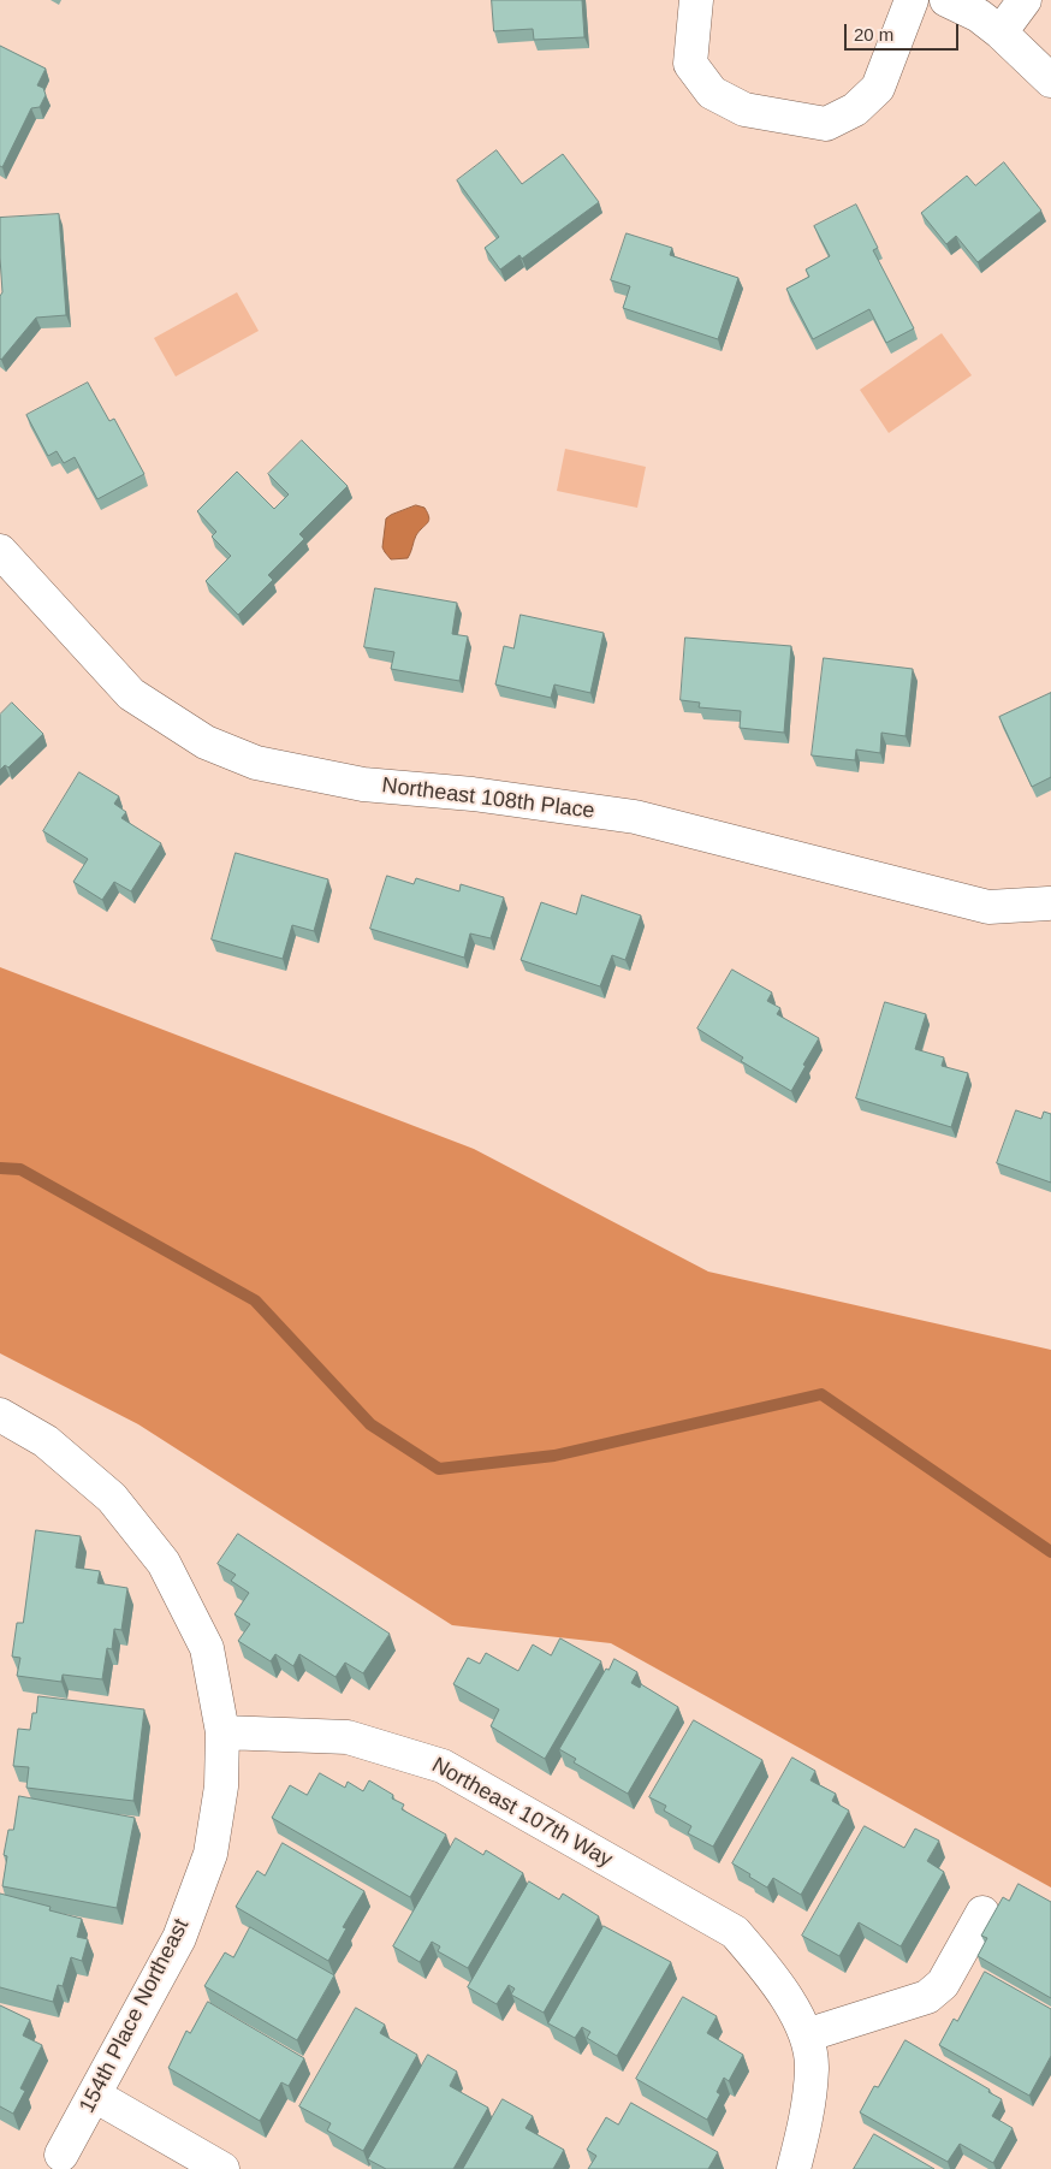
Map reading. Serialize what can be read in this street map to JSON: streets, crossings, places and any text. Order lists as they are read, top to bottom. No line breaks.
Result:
{"streets":{"street":["Northeast 108th Place","Northeast 107th Way","154th Place Northeast"]},"crossings":[["Northeast 107th Way","154th Place Northeast"]],"scale_bar":"20 m"}
